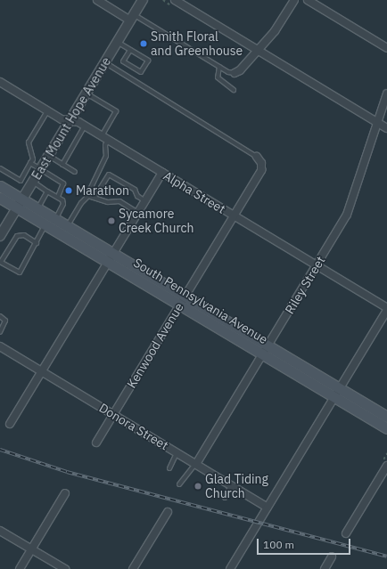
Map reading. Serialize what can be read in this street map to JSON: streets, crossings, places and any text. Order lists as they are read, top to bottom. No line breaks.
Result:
{"streets":{"main road":["South Pennsylvania Avenue"],"street":["East Mount Hope Avenue","Alpha Street","Riley Street","Kenwood Avenue","Donora Street"]},"crossings":[["East Mount Hope Avenue","Alpha Street"],["East Mount Hope Avenue","South Pennsylvania Avenue"],["Alpha Street","Riley Street"],["Alpha Street","Kenwood Avenue"],["Riley Street","South Pennsylvania Avenue"],["Riley Street","Donora Street"],["South Pennsylvania Avenue","Kenwood Avenue"],["Kenwood Avenue","Donora Street"]],"places":["Smith Floral and Greenhouse","Marathon","Sycamore Creek Church","Glad Tiding Church"],"scale_bar":"100 m"}
